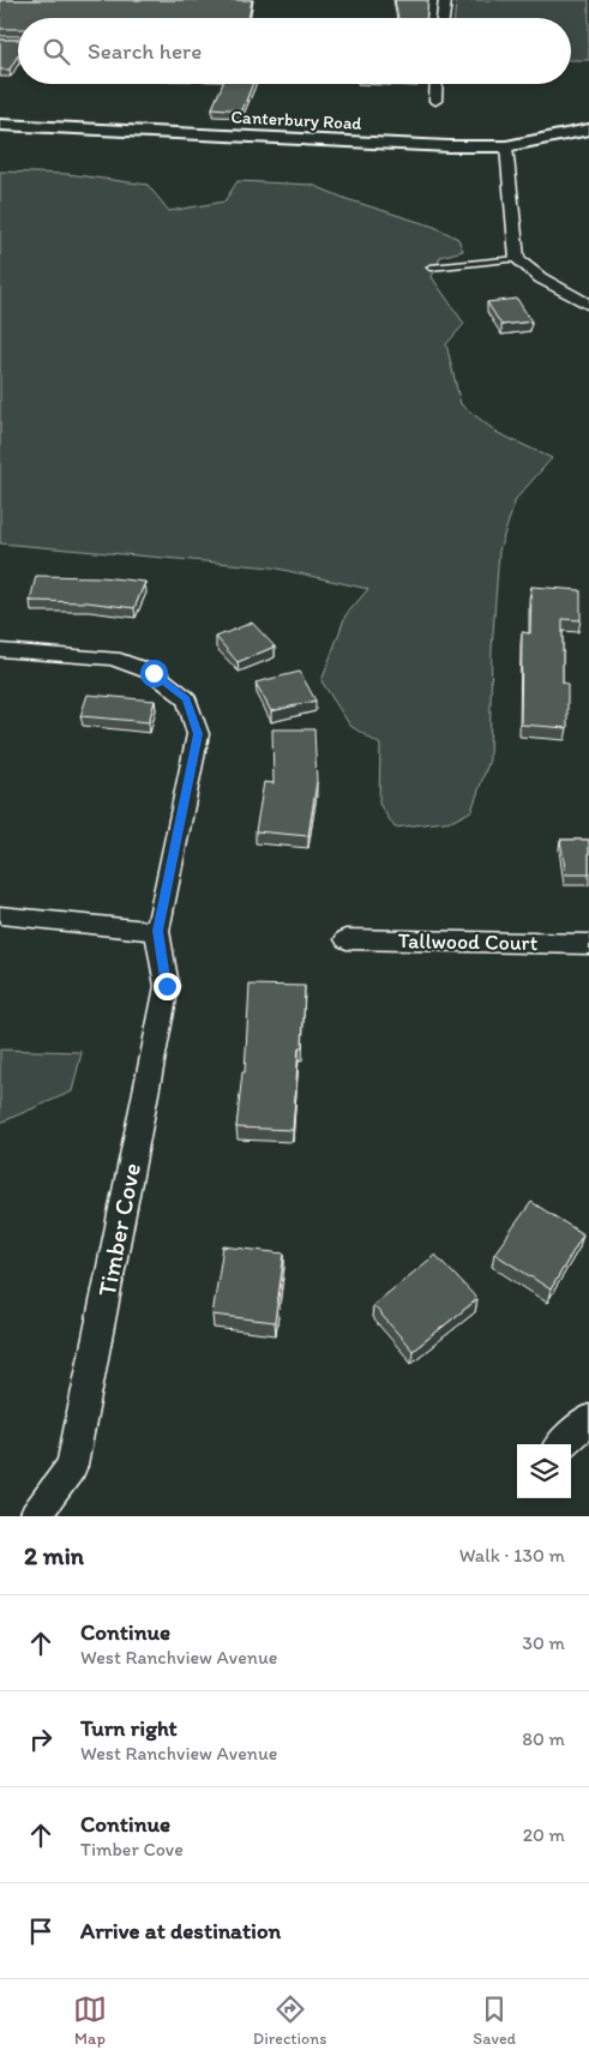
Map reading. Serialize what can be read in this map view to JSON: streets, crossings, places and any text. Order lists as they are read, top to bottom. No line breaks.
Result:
{"streets":{"street":["Canterbury Road","Tallwood Court","Timber Cove"]},"page":{"search":"Search here","heading":["2 min","Walk · 130 m"],"list":[["Continue","West Ranchview Avenue","30 m"],["Turn right","West Ranchview Avenue","80 m"],["Continue","Timber Cove","20 m"],"Arrive at destination"],"nav":["Map","Directions","Saved"]}}
